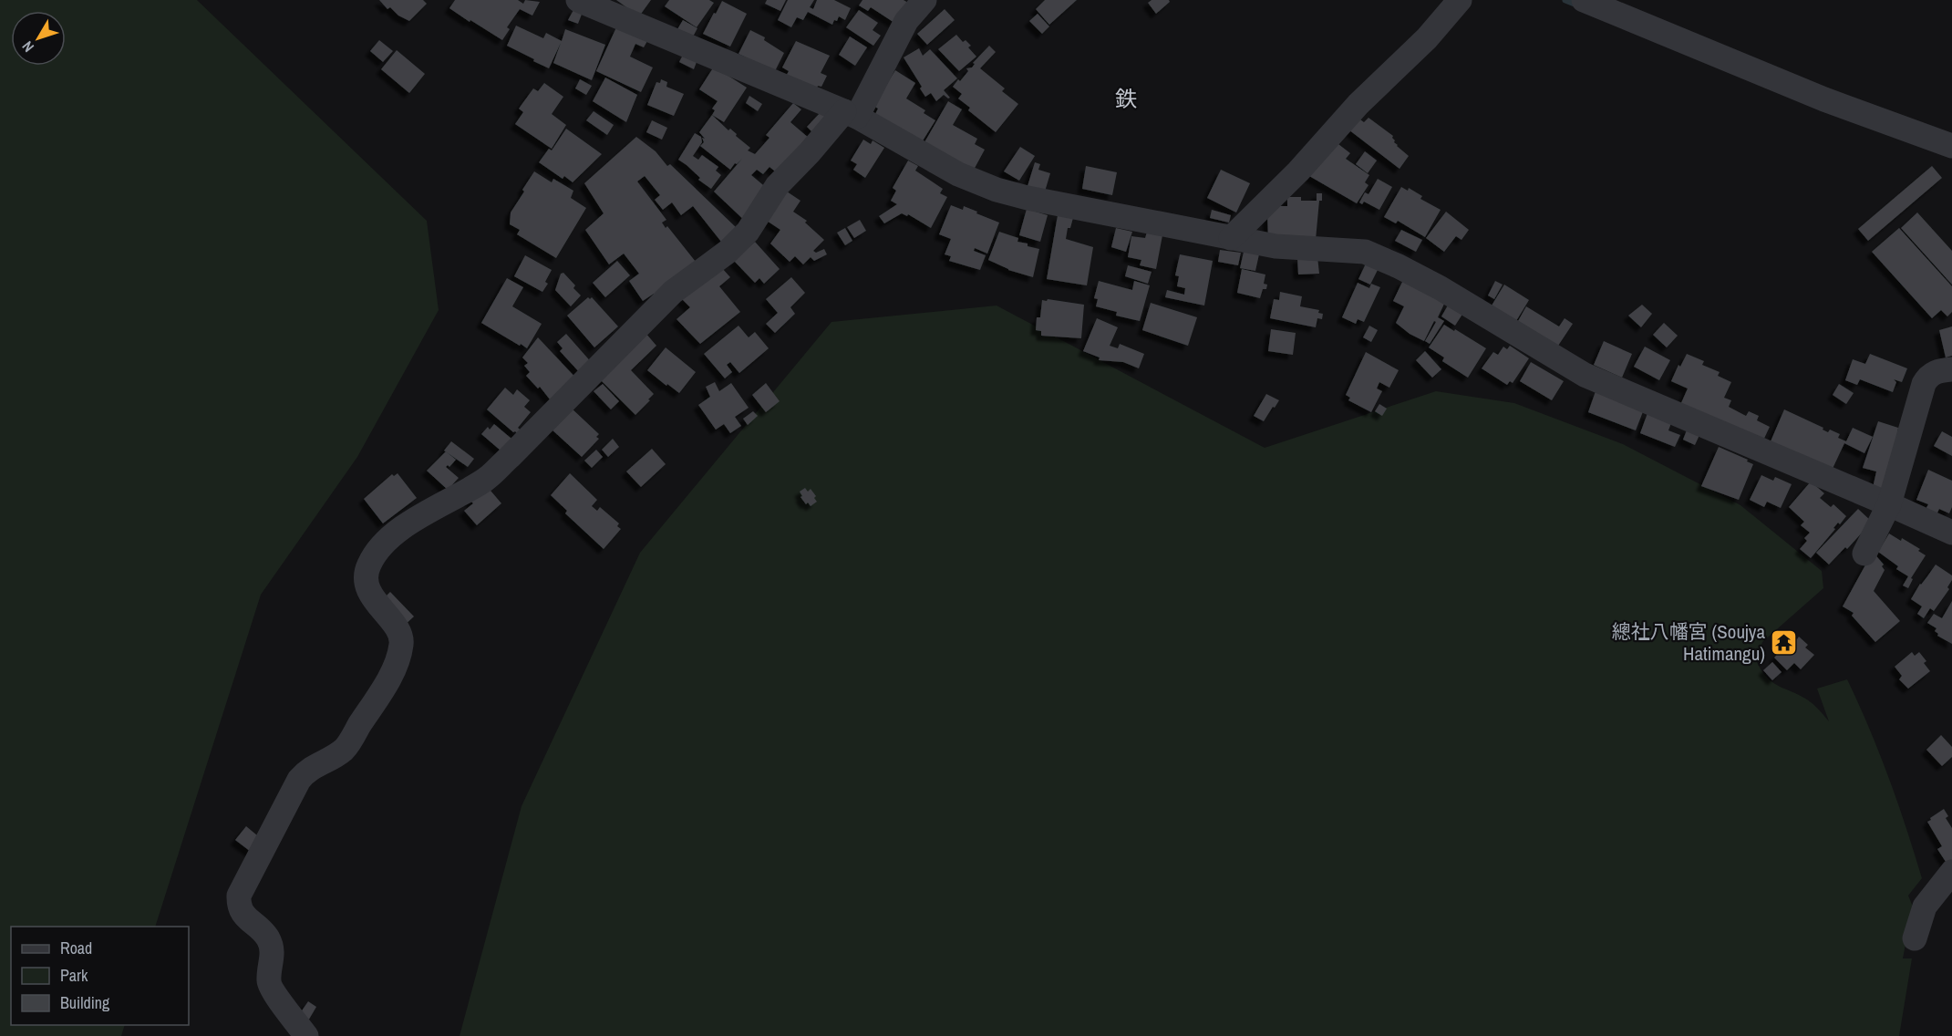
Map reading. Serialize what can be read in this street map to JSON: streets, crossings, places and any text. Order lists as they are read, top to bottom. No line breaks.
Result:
{"districts":["鉄"],"places":{"temple":["總社八幡宮 (Soujya Hatimangu)"]},"legend":["Road","Park","Building"],"north":"bottom left"}
